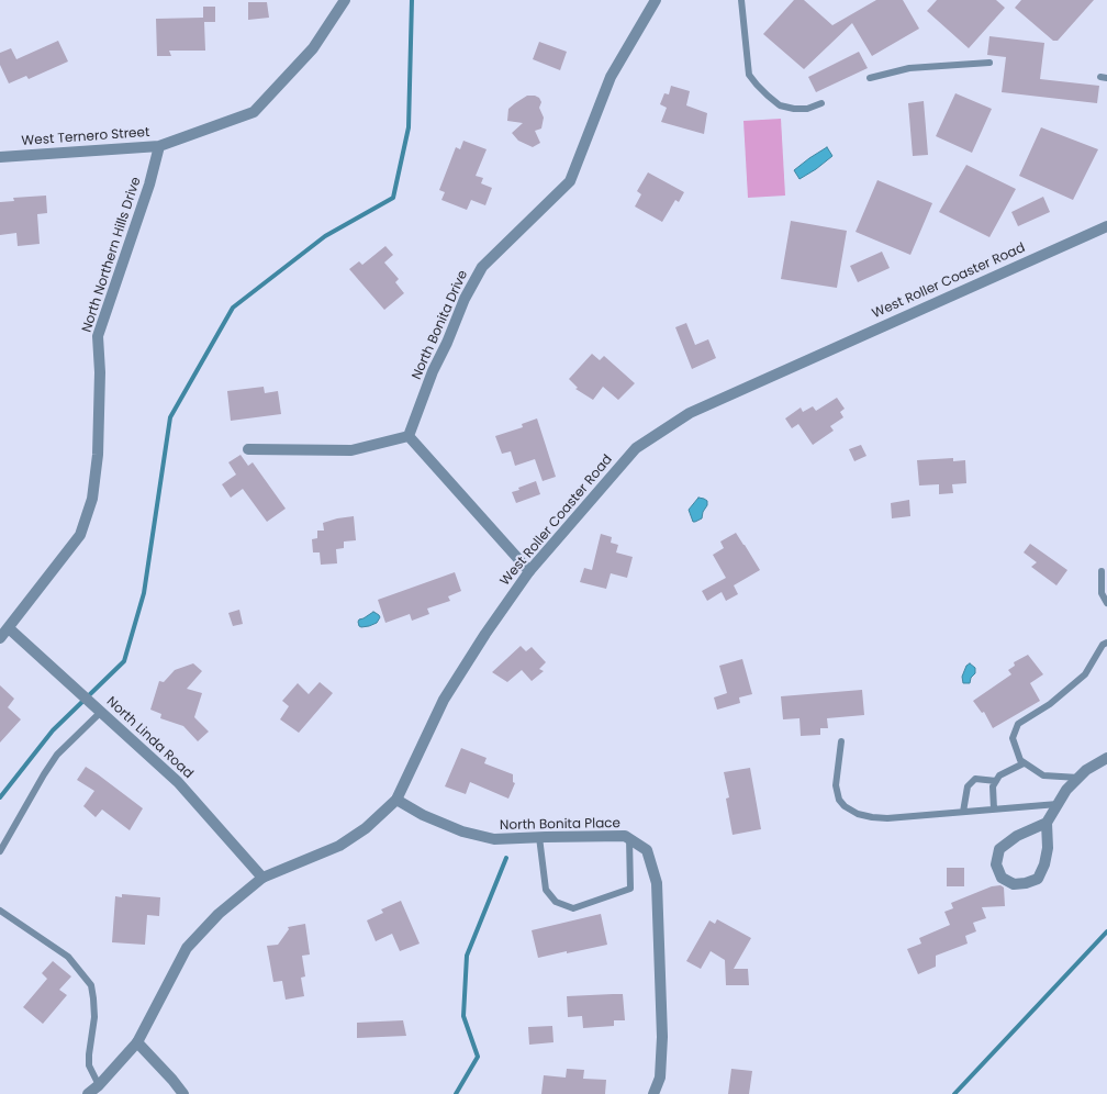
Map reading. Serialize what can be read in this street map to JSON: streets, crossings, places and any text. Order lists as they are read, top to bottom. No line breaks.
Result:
{"streets":{"street":["West Ternero Street","North Northern Hills Drive","West Roller Coaster Road","North Bonita Drive","North Linda Road","North Bonita Place"]},"crossings":[["West Ternero Street","North Northern Hills Drive"],["North Northern Hills Drive","North Linda Road"],["West Roller Coaster Road","North Linda Road"],["West Roller Coaster Road","North Bonita Place"]]}
